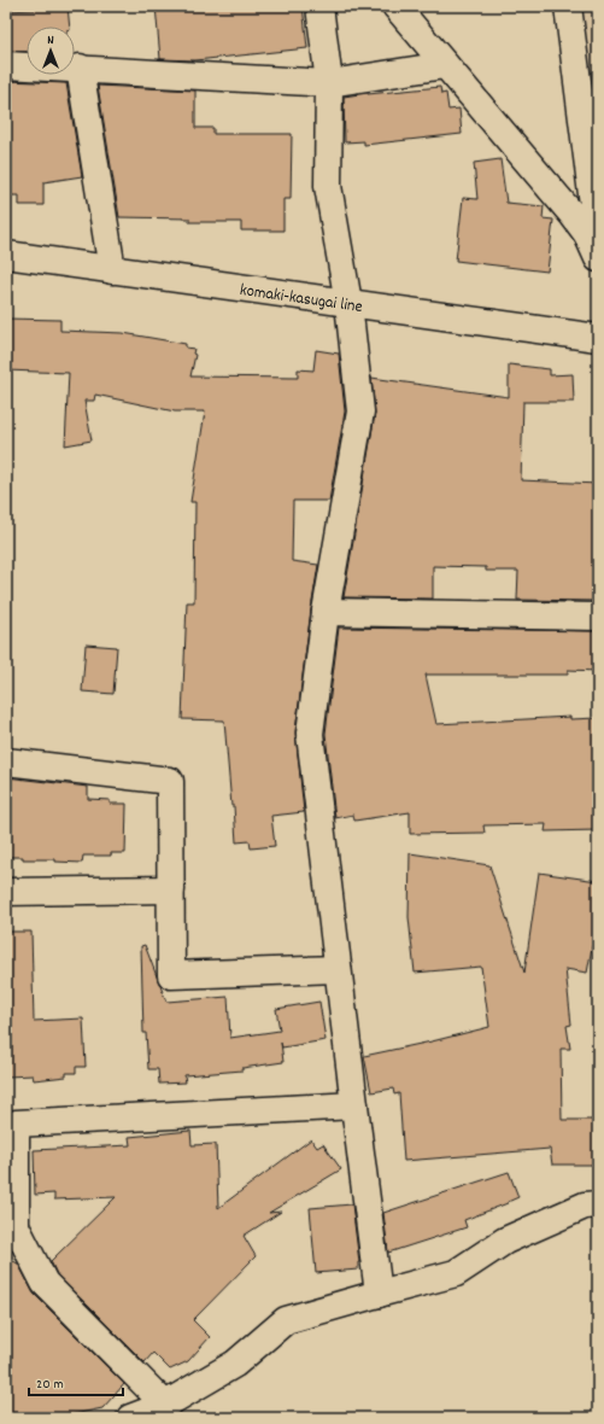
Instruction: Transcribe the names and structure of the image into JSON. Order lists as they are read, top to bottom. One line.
{"streets":{"street":["komaki-kasugai line"]},"scale_bar":"20 m","north":"top"}
